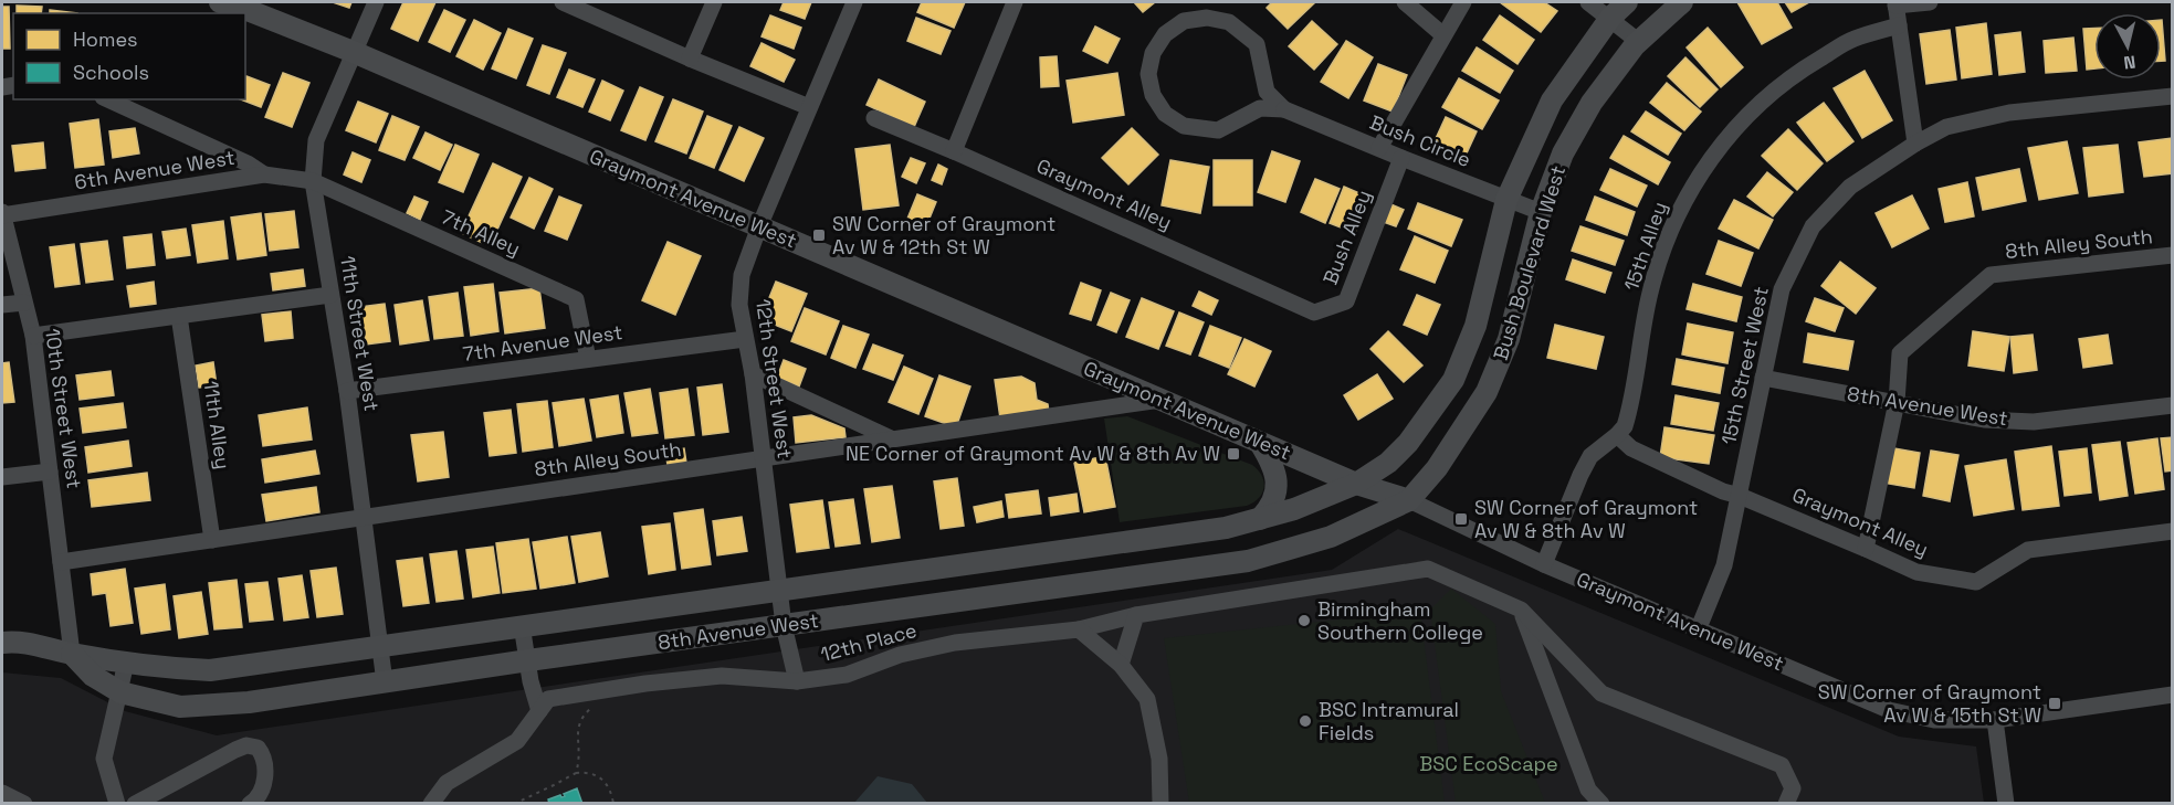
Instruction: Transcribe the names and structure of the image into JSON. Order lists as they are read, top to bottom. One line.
{"streets":{"main road":["Graymont Avenue West","Bush Boulevard West","8th Avenue West"],"street":["Bush Circle","6th Avenue West","Graymont Alley","7th Alley","Bush Alley","8th Alley South","15th Alley","11th Street West","7th Avenue West","15th Street West","12th Street West","10th Street West","11th Alley","12th Place"]},"crossings":[["Bush Circle","Bush Alley"],["Bush Circle","Bush Boulevard West"],["6th Avenue West","7th Alley"],["6th Avenue West","11th Street West"],["6th Avenue West","10th Street West"],["Graymont Alley","Bush Alley"],["Graymont Alley","8th Alley South"],["Graymont Alley","15th Alley"],["Graymont Alley","15th Street West"],["Graymont Avenue West","8th Alley South"],["Graymont Avenue West","15th Alley"],["Graymont Avenue West","Bush Boulevard West"],["Graymont Avenue West","11th Street West"],["Graymont Avenue West","15th Street West"],["Graymont Avenue West","12th Street West"],["Graymont Avenue West","8th Avenue West"],["7th Alley","11th Street West"],["7th Alley","7th Avenue West"],["8th Alley South","11th Street West"],["8th Alley South","12th Street West"],["8th Alley South","8th Avenue West"],["8th Alley South","10th Street West"],["8th Alley South","11th Alley"],["Bush Boulevard West","8th Avenue West"],["11th Street West","7th Avenue West"],["11th Street West","8th Avenue West"],["7th Avenue West","12th Street West"],["15th Street West","8th Avenue West"],["12th Street West","8th Avenue West"],["12th Street West","12th Place"],["8th Avenue West","10th Street West"]],"parks":["BSC EcoScape"],"places":{"transit":["SW Corner of Graymont Av W & 12th St W","NE Corner of Graymont Av W & 8th Av W","SW Corner of Graymont Av W & 8th Av W","SW Corner of Graymont Av W & 15th St W"],"other":["Birmingham Southern College","BSC Intramural Fields"]},"legend":["Homes","Schools"],"north":"bottom"}
